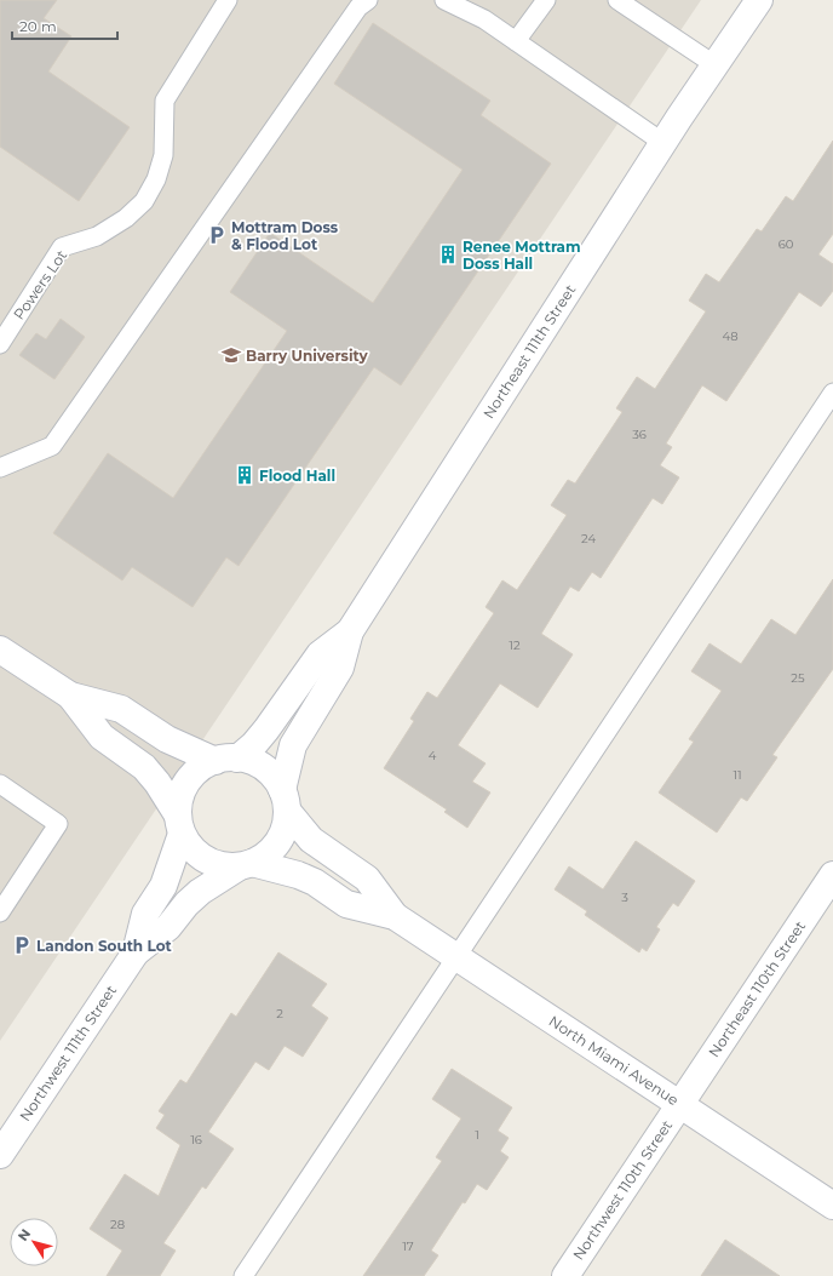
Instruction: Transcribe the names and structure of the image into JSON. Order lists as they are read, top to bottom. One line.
{"streets":{"street":["Northeast 111th Street","Northeast 110th Street","Northwest 111th Street","North Miami Avenue","Northwest 110th Street"],"lane":["Powers Lot"]},"crossings":[["Northeast 111th Street","Northwest 111th Street"],["Northeast 111th Street","North Miami Avenue"],["Northeast 110th Street","North Miami Avenue"],["Northeast 110th Street","Northwest 110th Street"],["Northwest 111th Street","North Miami Avenue"],["North Miami Avenue","Northwest 110th Street"]],"places":{"parking":["Mottram Doss & Flood Lot","Landon South Lot"],"building":["Renee Mottram Doss Hall","Flood Hall"],"school or university":["Barry University"]},"house_numbers":["60","48","36","24","12","25","4","11","3","2","1","16","28","17"],"scale_bar":"20 m","north":"top left"}
